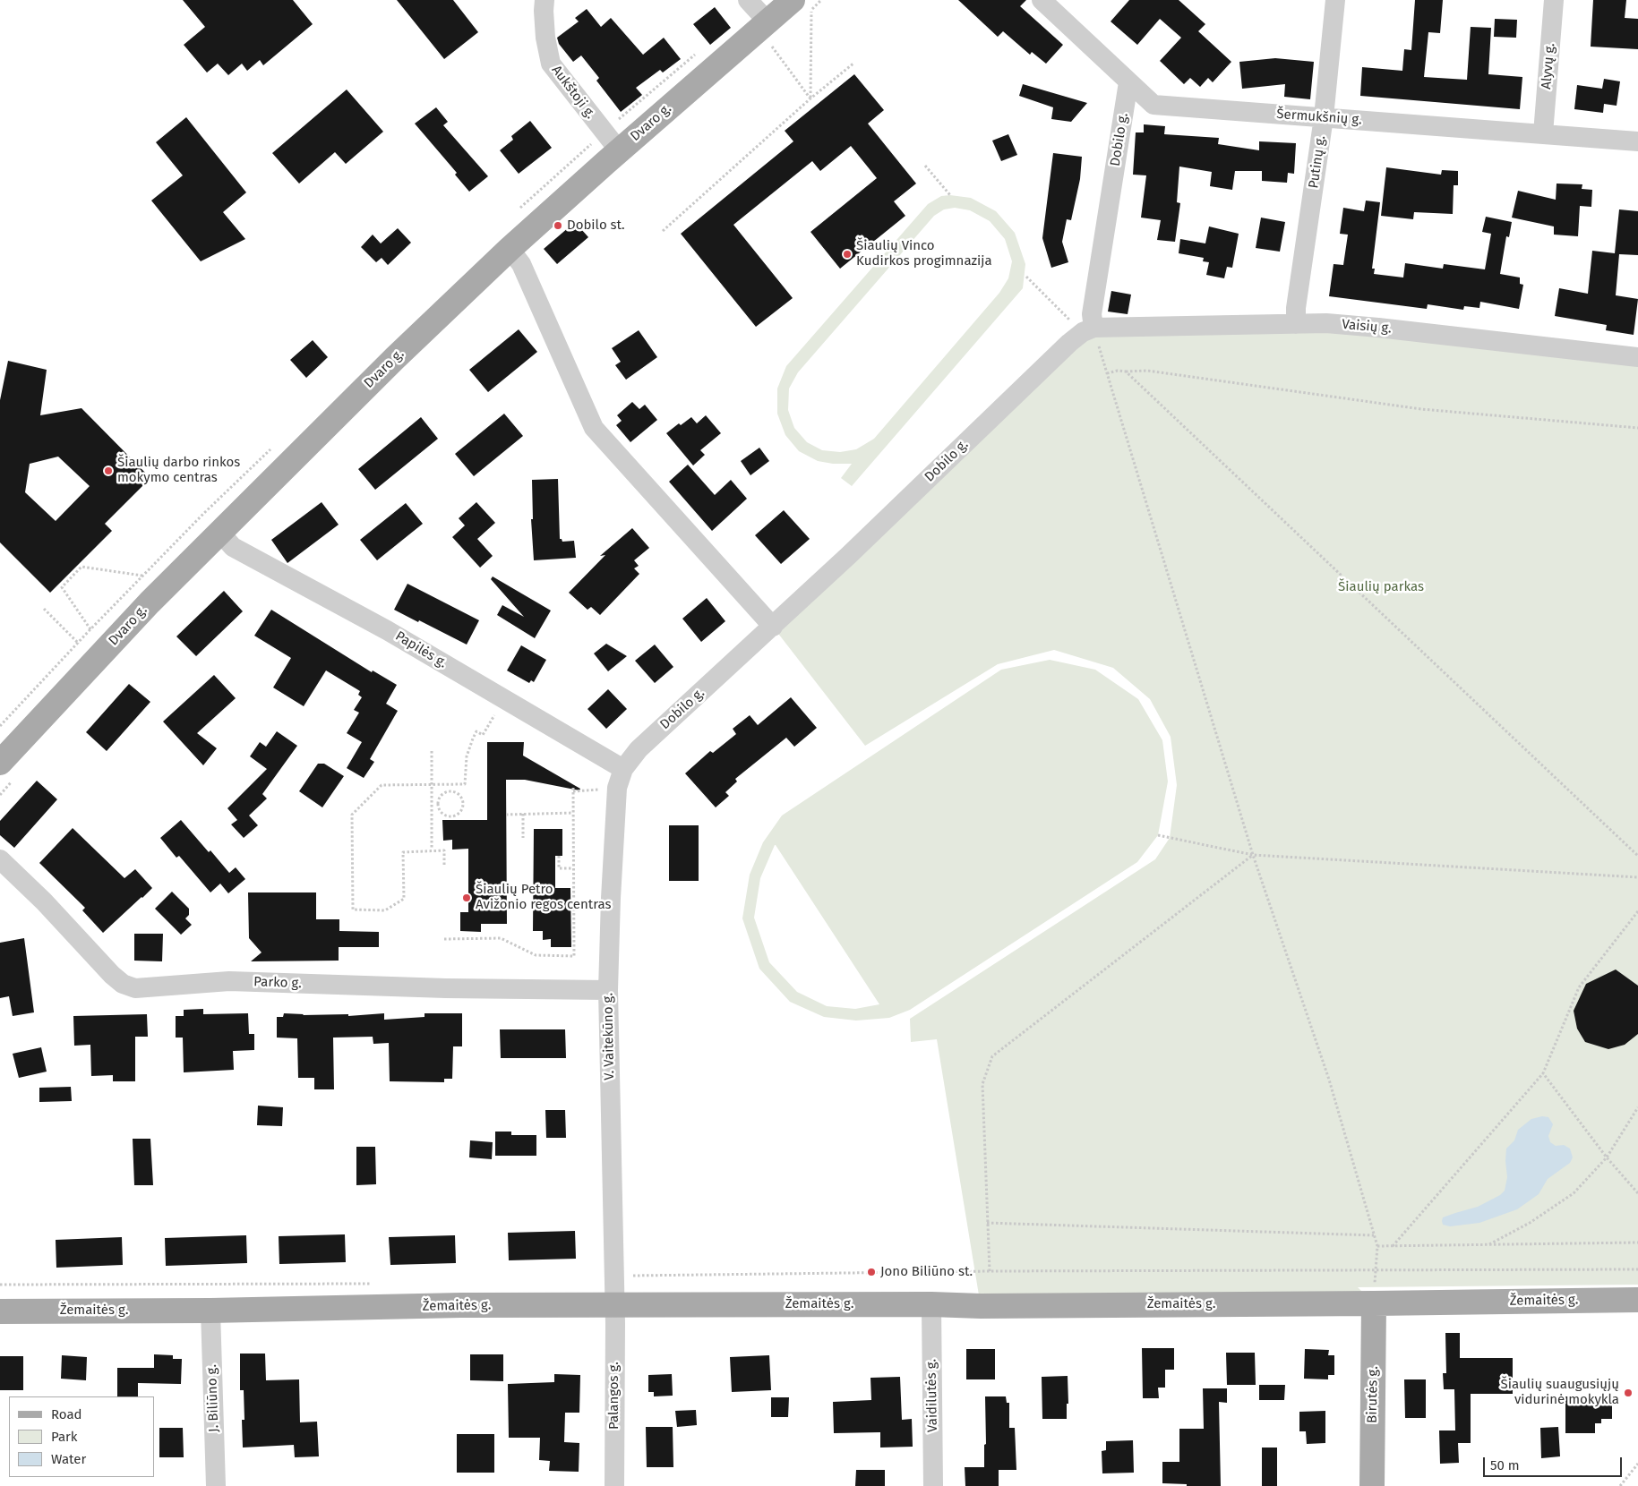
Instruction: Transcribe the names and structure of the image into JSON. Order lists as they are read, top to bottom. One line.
{"streets":{"main road":["Dvaro g.","Žemaitės g.","Birutės g."],"street":["Alyvų g.","Aukštoji g.","Šermukšnių g.","Dobilo g.","Putinų g.","Vaisių g.","Papilės g.","Parko g.","V. Vaitekūno g.","Palangos g.","Vaidilutės g.","J. Biliūno g."]},"crossings":[["Alyvų g.","Šermukšnių g."],["Aukštoji g.","Dvaro g."],["Šermukšnių g.","Dobilo g."],["Šermukšnių g.","Putinų g."],["Dvaro g.","Papilės g."],["Dobilo g.","Vaisių g."],["Dobilo g.","Papilės g."],["Dobilo g.","V. Vaitekūno g."],["Putinų g.","Vaisių g."],["Papilės g.","V. Vaitekūno g."],["Parko g.","V. Vaitekūno g."],["V. Vaitekūno g.","Žemaitės g."],["V. Vaitekūno g.","Palangos g."],["Žemaitės g.","Birutės g."],["Žemaitės g.","Palangos g."],["Žemaitės g.","Vaidilutės g."],["Žemaitės g.","J. Biliūno g."]],"parks":["Šiaulių parkas"],"places":["Dobilo st.","Šiaulių Vinco Kudirkos progimnazija","Šiaulių darbo rinkos mokymo centras","Šiaulių Petro Avižonio regos centras","Jono Biliūno st.","Šiaulių suaugusiųjų vidurinė mokykla"],"legend":["Road","Park","Water"],"scale_bar":"50 m"}
